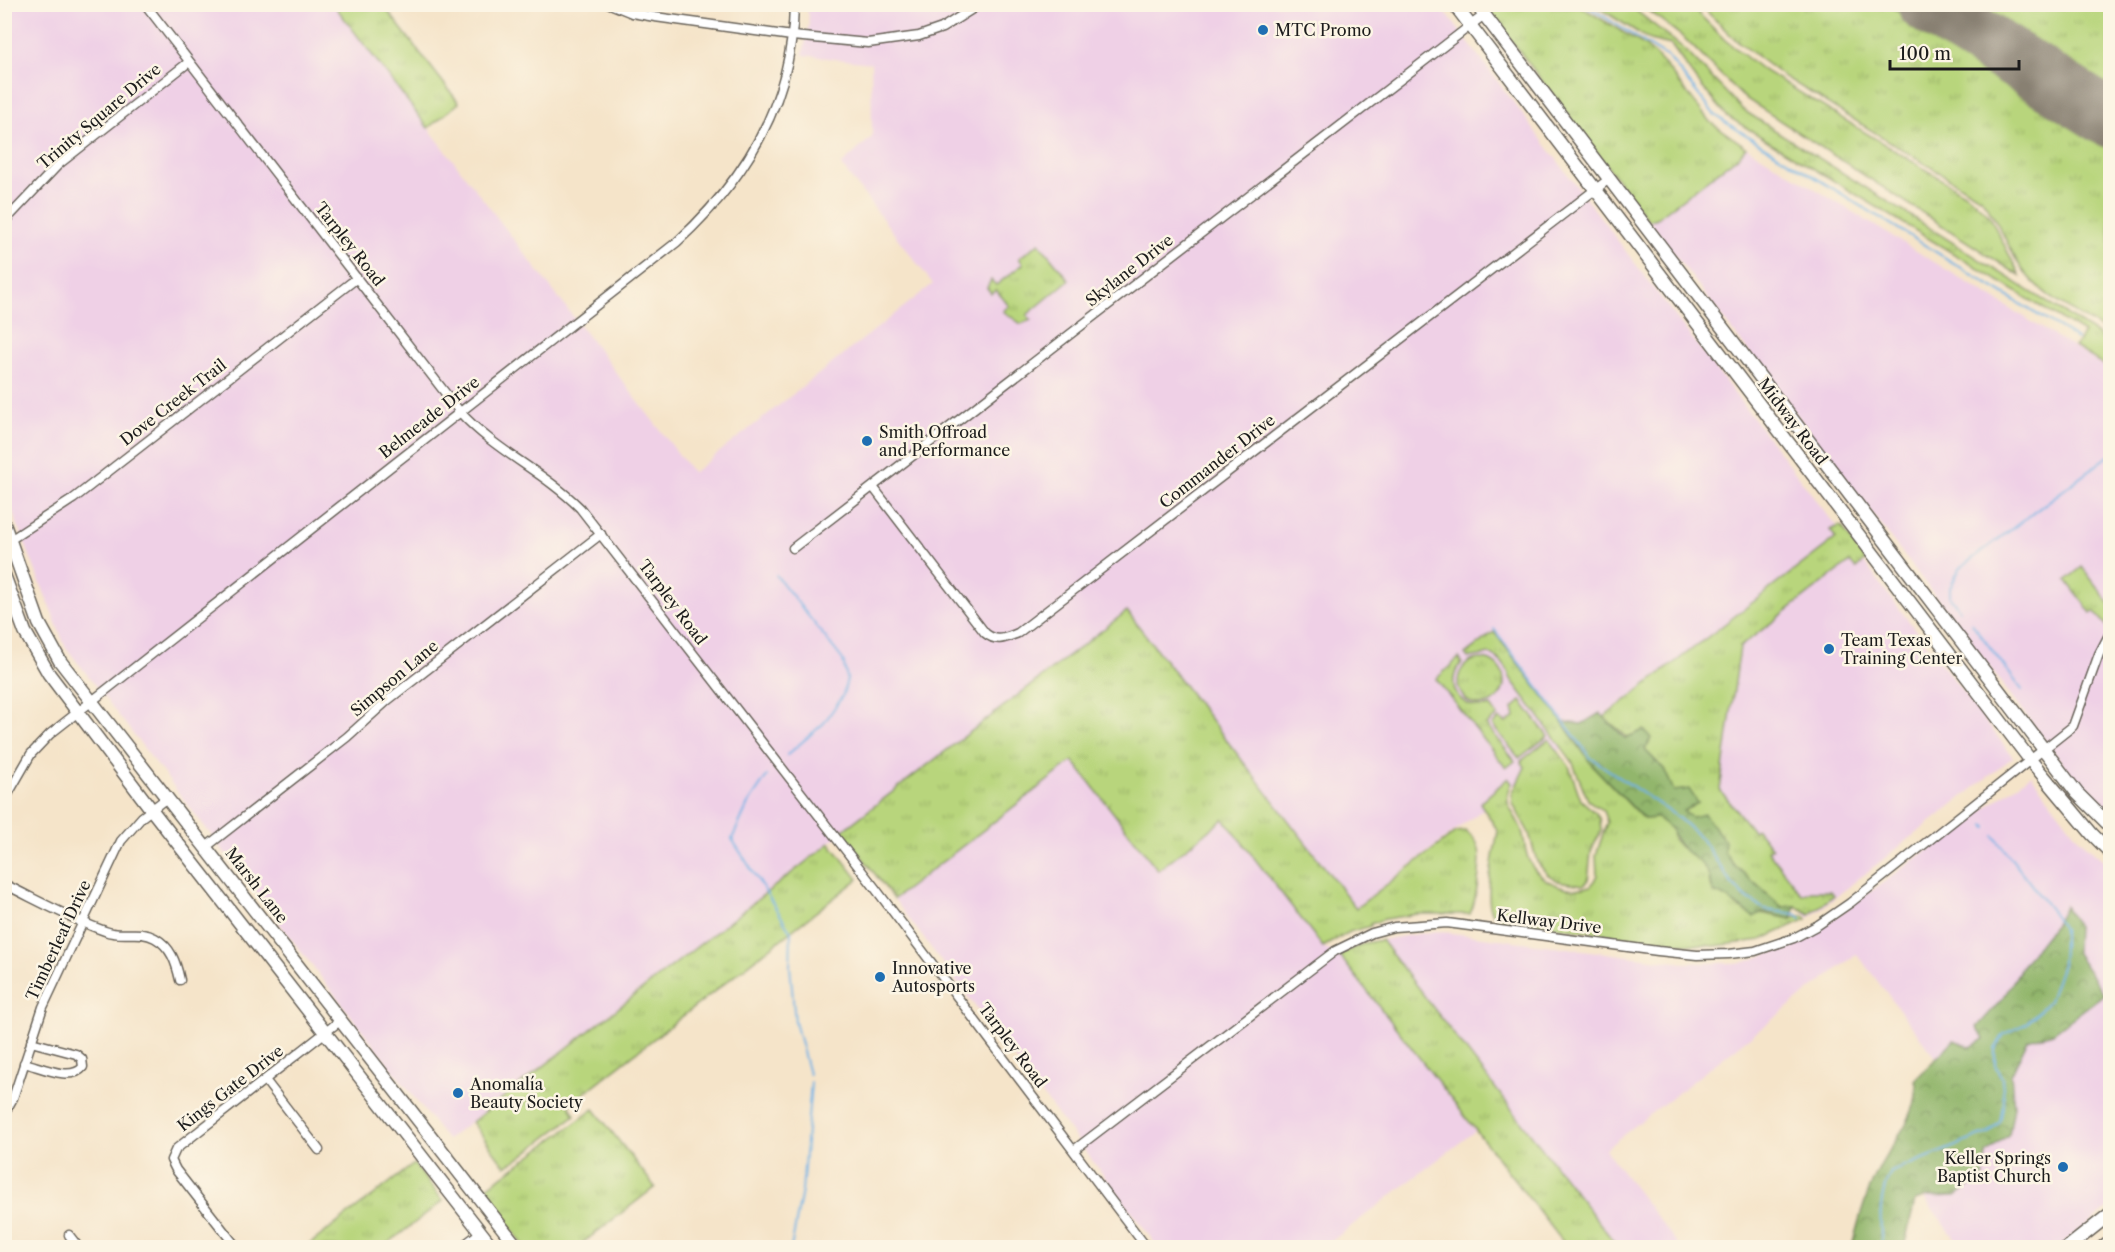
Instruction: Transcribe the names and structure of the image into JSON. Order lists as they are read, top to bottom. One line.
{"streets":{"main road":["Midway Road","Marsh Lane"],"street":["Trinity Square Drive","Tarpley Road","Skylane Drive","Dove Creek Trail","Belmeade Drive","Commander Drive","Simpson Lane","Kellway Drive","Timberleaf Drive","Kings Gate Drive"]},"crossings":[["Trinity Square Drive","Tarpley Road"],["Tarpley Road","Dove Creek Trail"],["Tarpley Road","Belmeade Drive"],["Tarpley Road","Simpson Lane"],["Tarpley Road","Kellway Drive"],["Skylane Drive","Midway Road"],["Skylane Drive","Commander Drive"],["Dove Creek Trail","Marsh Lane"],["Belmeade Drive","Marsh Lane"],["Midway Road","Commander Drive"],["Midway Road","Kellway Drive"],["Simpson Lane","Marsh Lane"],["Marsh Lane","Timberleaf Drive"],["Marsh Lane","Kings Gate Drive"]],"places":["MTC Promo","Smith Offroad and Performance","Team Texas Training Center","Innovative Autosports","Anomalía Beauty Society","Keller Springs Baptist Church"],"scale_bar":"100 m"}
